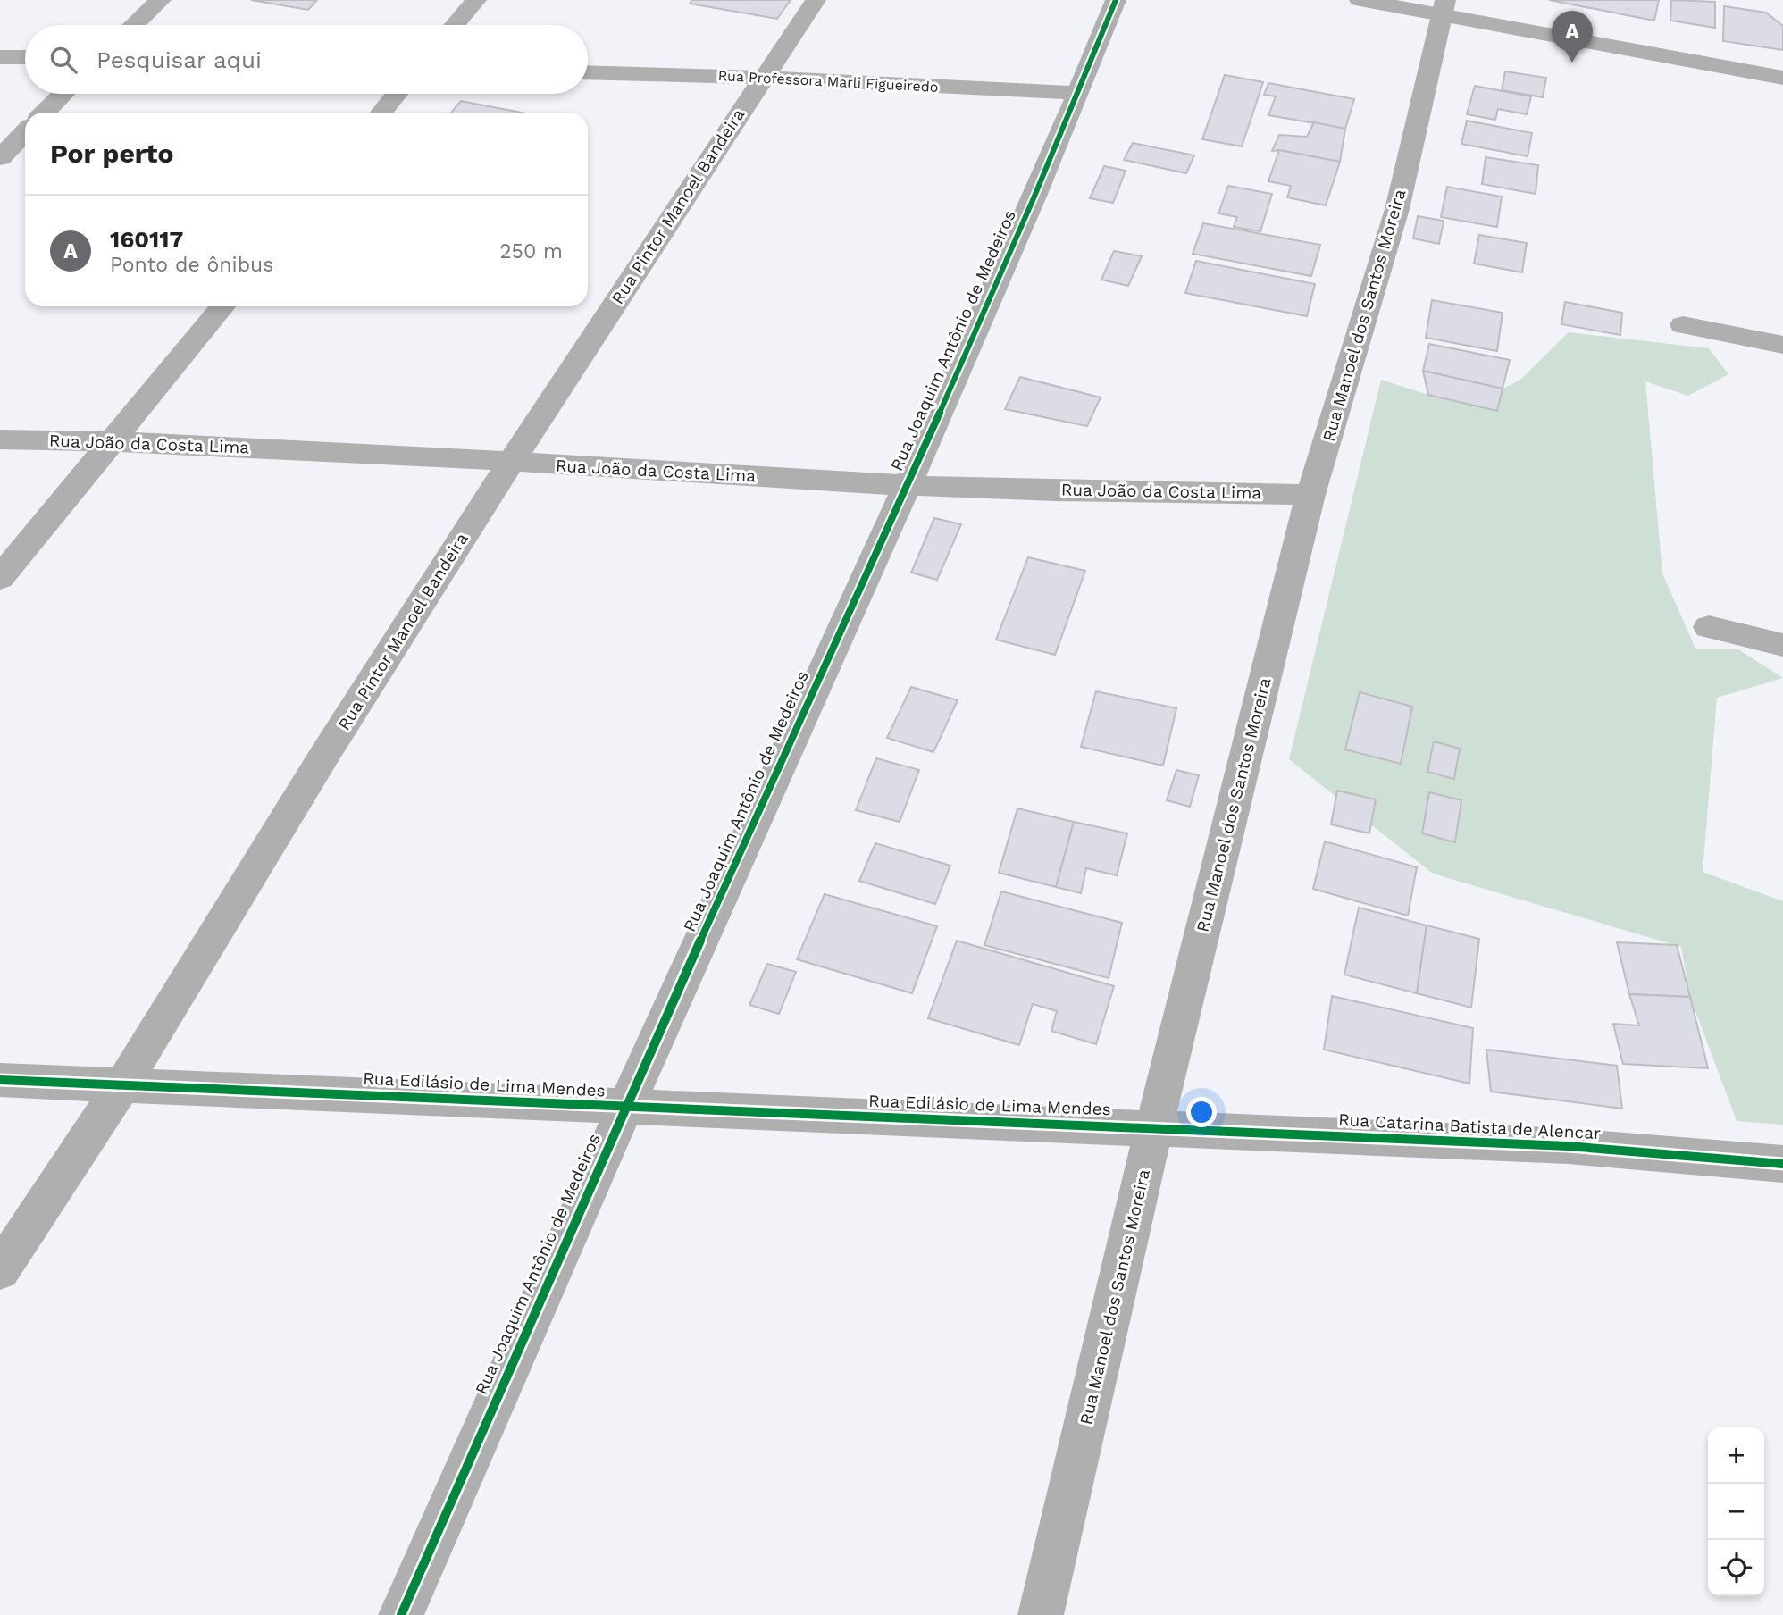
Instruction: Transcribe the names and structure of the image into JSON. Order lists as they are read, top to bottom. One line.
{"streets":{"street":["Rua Professora Marli Figueiredo","Rua Pintor Manoel Bandeira","Rua Manoel dos Santos Moreira","Rua Joaquim Antônio de Medeiros","Rua João da Costa Lima","Rua Edilásio de Lima Mendes","Rua Catarina Batista de Alencar"]},"crossings":[["Rua Professora Marli Figueiredo","Rua Pintor Manoel Bandeira"],["Rua Professora Marli Figueiredo","Rua Joaquim Antônio de Medeiros"],["Rua Pintor Manoel Bandeira","Rua João da Costa Lima"],["Rua Pintor Manoel Bandeira","Rua Edilásio de Lima Mendes"],["Rua Manoel dos Santos Moreira","Rua João da Costa Lima"],["Rua Manoel dos Santos Moreira","Rua Edilásio de Lima Mendes"],["Rua Manoel dos Santos Moreira","Rua Catarina Batista de Alencar"],["Rua Joaquim Antônio de Medeiros","Rua João da Costa Lima"],["Rua Joaquim Antônio de Medeiros","Rua Edilásio de Lima Mendes"],["Rua Edilásio de Lima Mendes","Rua Catarina Batista de Alencar"]],"page":{"pins":"A","search":"Pesquisar aqui","heading":"Por perto","list":[{"mark":"A","name":"160117","note":"Ponto de ônibus","value":"250 m"}],"map_buttons":["+","−"]}}
